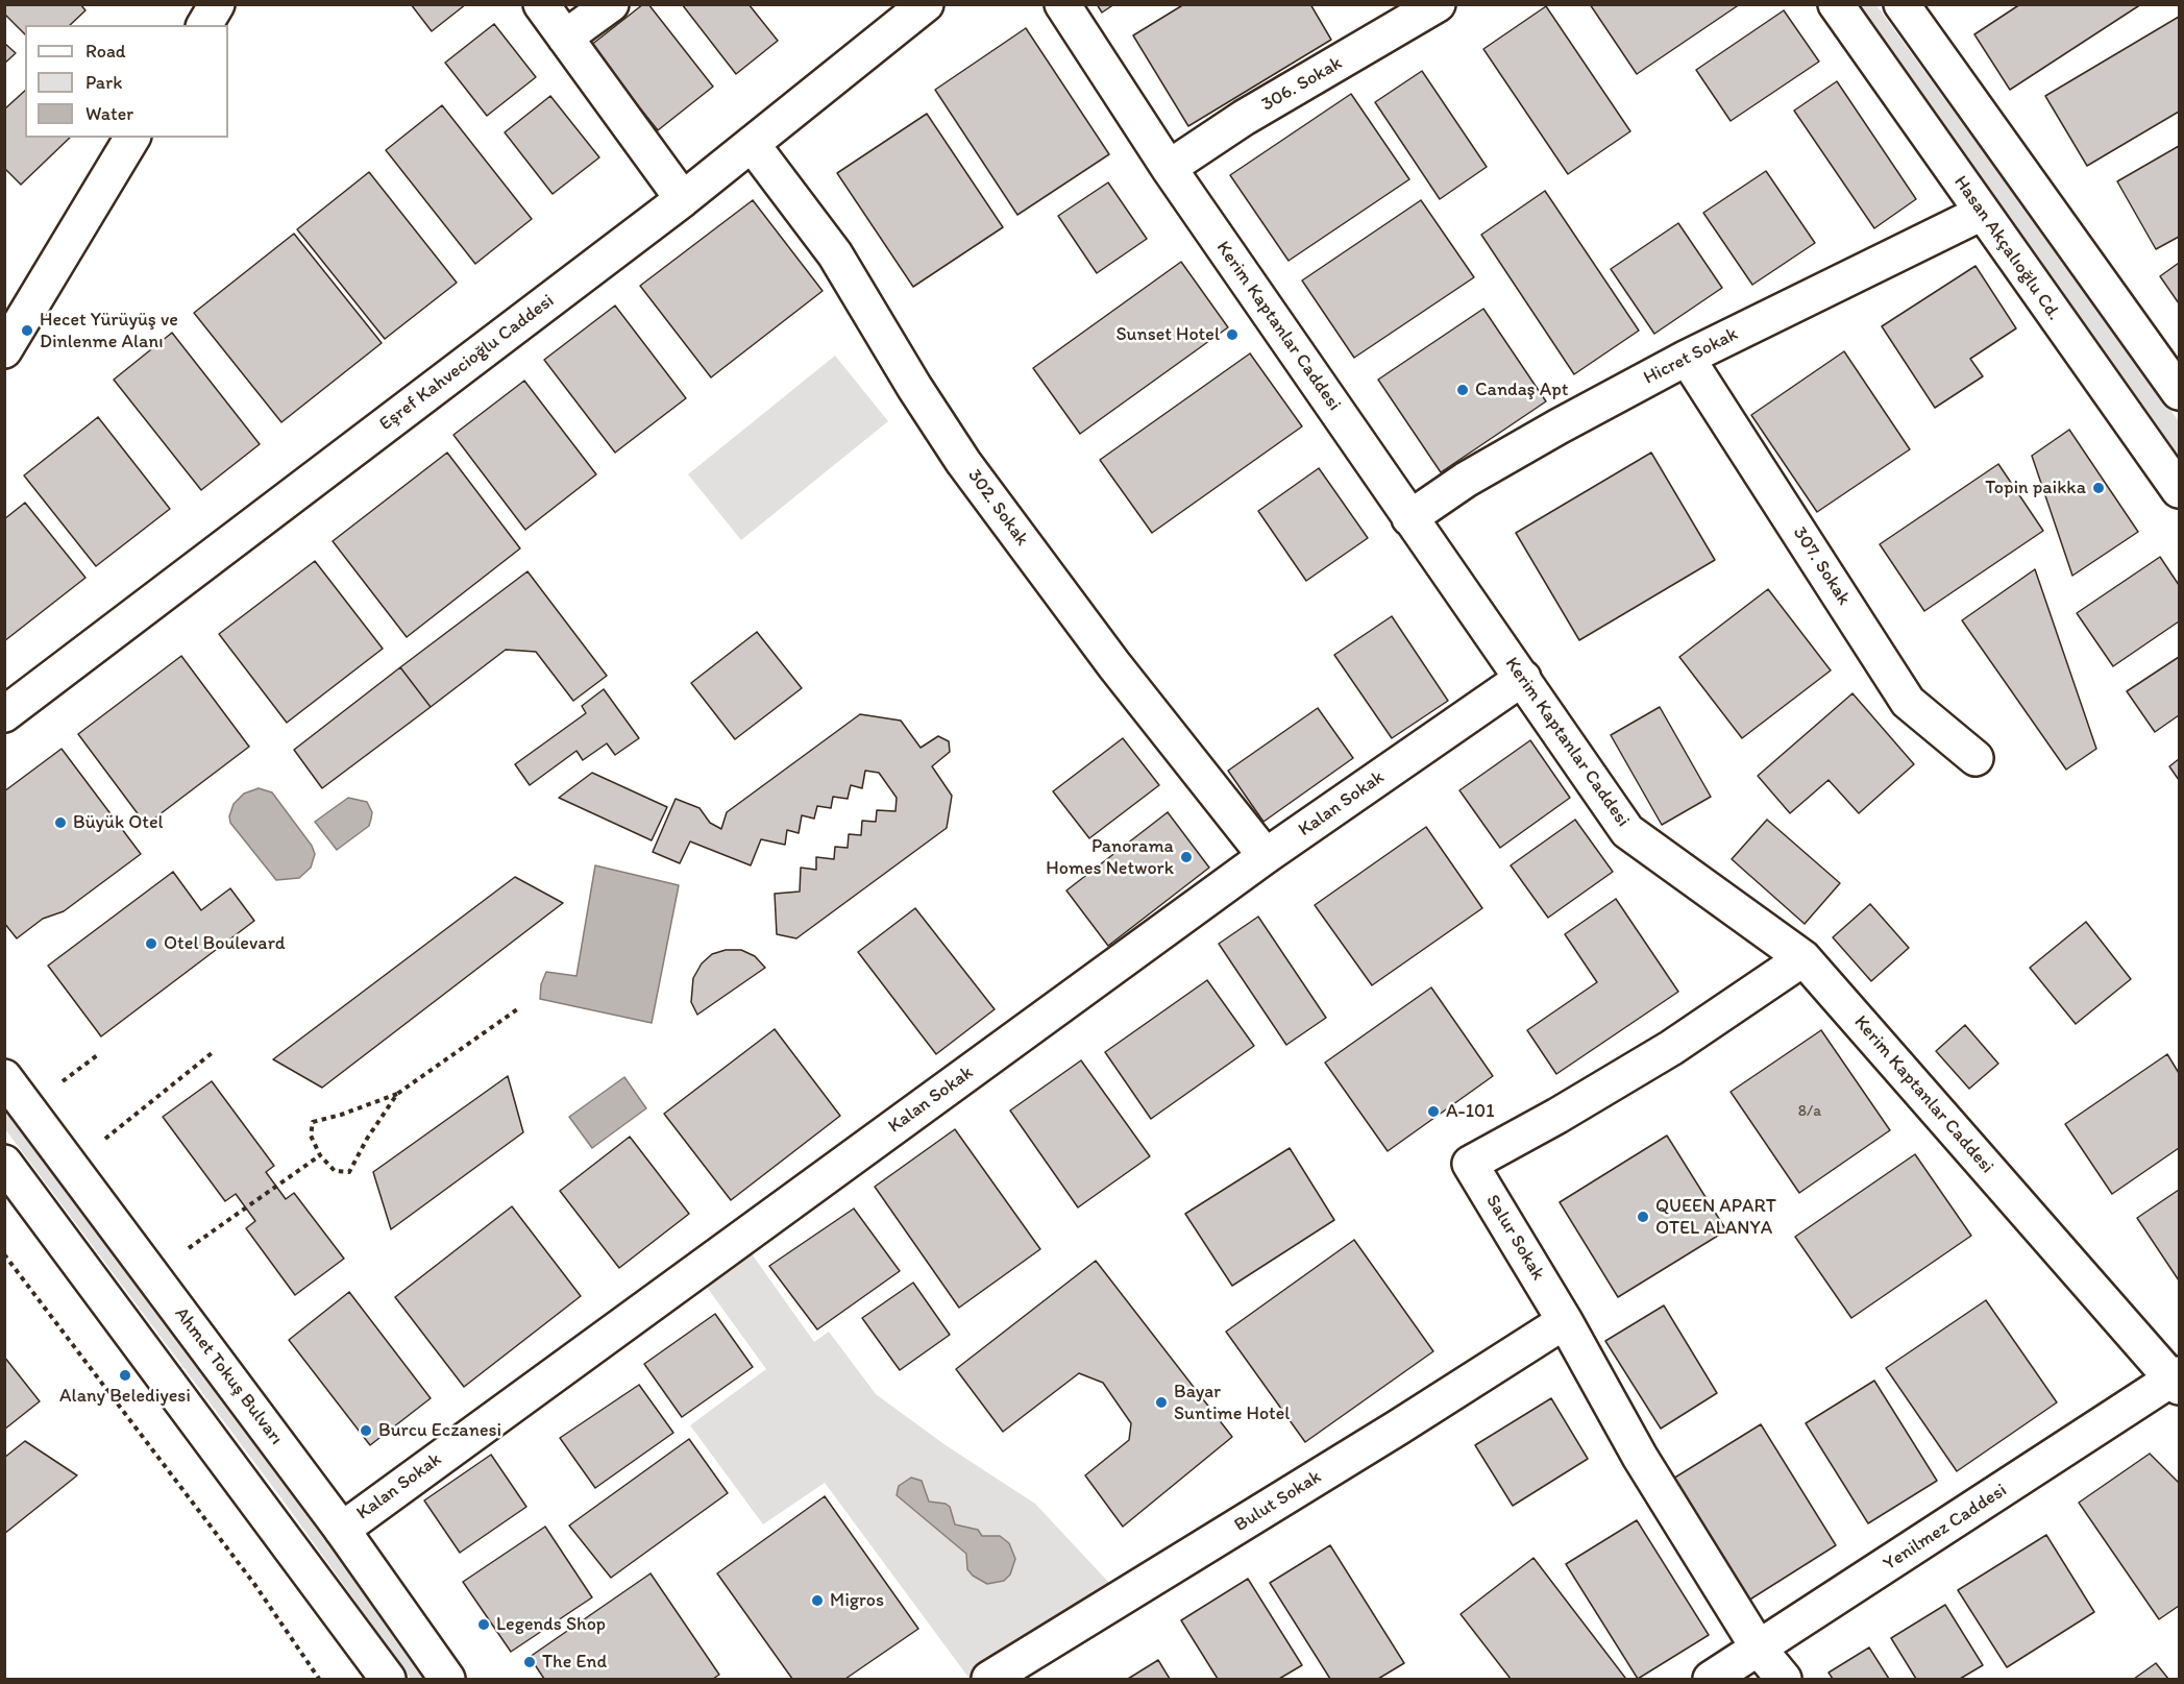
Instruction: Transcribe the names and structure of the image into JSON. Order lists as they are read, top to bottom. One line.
{"streets":{"street":["306. Sokak","Hasan Akçalıoğlu Cd.","Kerim Kaptanlar Caddesi","Hicret Sokak","Eşref Kahvecioğlu Caddesi","302. Sokak","307. Sokak","Kalan Sokak","Salur Sokak","Ahmet Tokuş Bulvarı","Bulut Sokak","Yenilmez Caddesi"]},"crossings":[["306. Sokak","Kerim Kaptanlar Caddesi"],["Hasan Akçalıoğlu Cd.","Hicret Sokak"],["Kerim Kaptanlar Caddesi","Hicret Sokak"],["Kerim Kaptanlar Caddesi","Kalan Sokak"],["Kerim Kaptanlar Caddesi","Salur Sokak"],["Kerim Kaptanlar Caddesi","Yenilmez Caddesi"],["Hicret Sokak","307. Sokak"],["Eşref Kahvecioğlu Caddesi","302. Sokak"],["302. Sokak","Kalan Sokak"],["Kalan Sokak","Ahmet Tokuş Bulvarı"],["Salur Sokak","Bulut Sokak"],["Salur Sokak","Yenilmez Caddesi"]],"places":["Hecet Yürüyüş ve Dinlenme Alanı","Sunset Hotel","Candaş Apt","Topin paikka","Büyük Otel","Panorama Homes Network","Otel Boulevard","A-101","QUEEN APART OTEL ALANYA","Alany Belediyesi","Bayar Suntime Hotel","Burcu Eczanesi","Migros","Legends Shop","The End"],"house_numbers":["8/a"],"legend":["Road","Park","Water"]}
